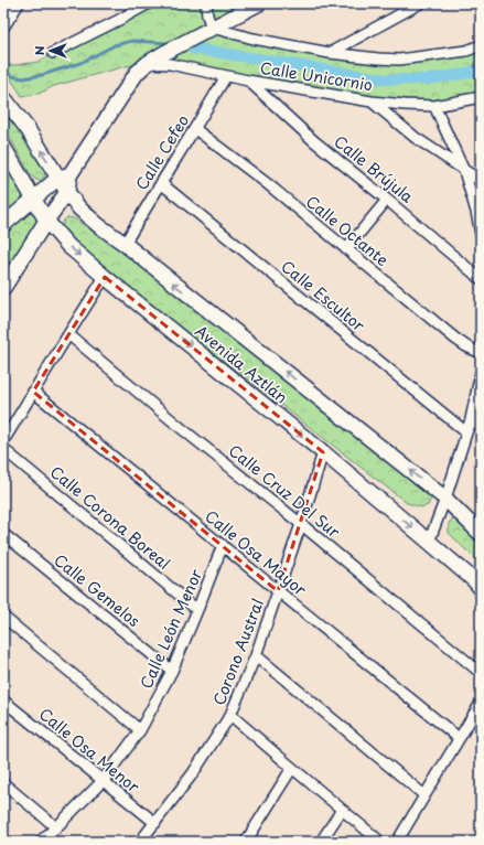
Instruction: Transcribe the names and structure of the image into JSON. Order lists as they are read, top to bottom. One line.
{"streets":{"main road":["Avenida Aztlán"],"street":["Calle Unicornio","Calle Cefeo","Calle Brújula","Calle Octante","Calle Escultor","Calle Cruz Del Sur","Calle Corona Boreal","Calle Osa Mayor","Calle Gemelos","Calle León Menor","Corono Austral","Calle Osa Menor"]},"crossings":[["Calle Unicornio","Calle Cefeo"],["Calle Unicornio","Calle Brújula"],["Calle Cefeo","Calle Octante"],["Calle Cefeo","Calle Escultor"],["Calle Cefeo","Avenida Aztlán"],["Avenida Aztlán","Corono Austral"],["Calle Cruz Del Sur","Corono Austral"],["Calle Corona Boreal","Calle León Menor"],["Calle Osa Mayor","Calle León Menor"],["Calle Osa Mayor","Corono Austral"],["Calle Gemelos","Calle León Menor"],["Calle León Menor","Calle Osa Menor"],["Corono Austral","Calle Osa Menor"]],"north":"left"}
